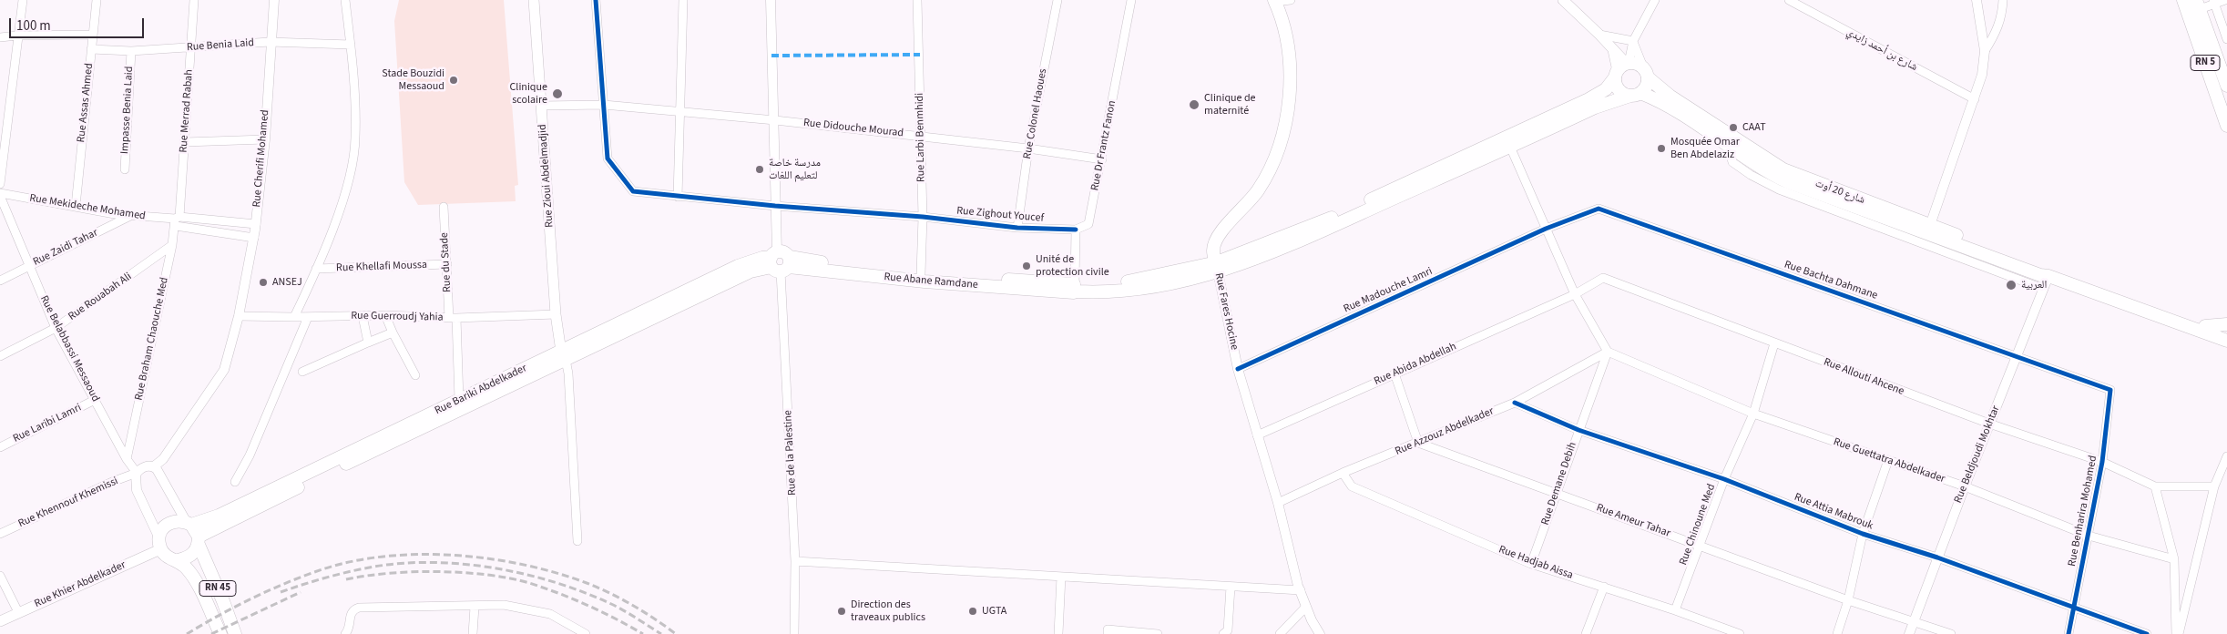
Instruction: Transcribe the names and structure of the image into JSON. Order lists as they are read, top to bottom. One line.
{"streets":{"main road":["RN 5","Rue Zioui Abdelmadjid","شارع 20 أوت","Rue Abane Ramdane","Rue Fares Hocine","Rue Bariki Abdelkader","Rue Khier Abdelkader","RN 45"],"street":["Rue Benia Laid","شارع بن أحمد زايدي","Rue Assas Ahmed","Impasse Benia Laid","Rue Merrad Rabah","Rue Colonel Haoues","Rue Didouche Mourad","Rue Larbi Benmhidi","Rue Dr Frantz Fanon","Rue Cherifi Mohamed","Rue Mekideche Mohamed","Rue Zighout Youcef","Rue Zaidi Tahar","Rue du Stade","Rue Khellafi Moussa","Rue Bachta Dahmane","Rue Madouche Lamri","Rue Rouabah Ali","Rue Guerroudj Yahia","Rue Braham Chaouche Med","Rue Belabbassi Messaoud","Rue Abida Abdellah","Rue Allouti Ahcene","Rue Laribi Lamri","Rue Azzouz Abdelkader","Rue de la Palestine","Rue Beldjoudi Mokhtar","Rue Guettatra Abdelkader","Rue Demane Debih","Rue Khennouf Khemissi","Rue Benharira Mohamed","Rue Attia Mabrouk","Rue Ameur Tahar","Rue Chinoune Med","Rue Hadjab Aissa"]},"crossings":[["Rue Benia Laid","Rue Assas Ahmed"],["Rue Benia Laid","Impasse Benia Laid"],["Rue Benia Laid","Rue Merrad Rabah"],["Rue Benia Laid","Rue Cherifi Mohamed"],["Rue Assas Ahmed","Rue Mekideche Mohamed"],["Rue Merrad Rabah","Rue Mekideche Mohamed"],["Rue Merrad Rabah","Rue Braham Chaouche Med"],["Rue Colonel Haoues","Rue Didouche Mourad"],["Rue Colonel Haoues","Rue Zighout Youcef"],["Rue Didouche Mourad","Rue Larbi Benmhidi"],["Rue Didouche Mourad","Rue Dr Frantz Fanon"],["Rue Didouche Mourad","Rue Zioui Abdelmadjid"],["Rue Didouche Mourad","Rue Zighout Youcef"],["Rue Larbi Benmhidi","Rue Zighout Youcef"],["Rue Larbi Benmhidi","Rue Abane Ramdane"],["Rue Dr Frantz Fanon","Rue Zighout Youcef"],["Rue Cherifi Mohamed","Rue Guerroudj Yahia"],["Rue Zioui Abdelmadjid","Rue Guerroudj Yahia"],["Rue Zioui Abdelmadjid","Rue Bariki Abdelkader"],["شارع 20 أوت","Rue Beldjoudi Mokhtar"],["Rue Mekideche Mohamed","Rue Zaidi Tahar"],["Rue Mekideche Mohamed","Rue Braham Chaouche Med"],["Rue Mekideche Mohamed","Rue Belabbassi Messaoud"],["Rue Zaidi Tahar","Rue Belabbassi Messaoud"],["Rue du Stade","Rue Khellafi Moussa"],["Rue du Stade","Rue Guerroudj Yahia"],["Rue du Stade","Rue Bariki Abdelkader"],["Rue Bachta Dahmane","Rue Madouche Lamri"],["Rue Bachta Dahmane","Rue Beldjoudi Mokhtar"],["Rue Bachta Dahmane","Rue Benharira Mohamed"],["Rue Abane Ramdane","Rue Fares Hocine"],["Rue Abane Ramdane","Rue Bariki Abdelkader"],["Rue Abane Ramdane","Rue de la Palestine"],["Rue Madouche Lamri","Rue Fares Hocine"],["Rue Rouabah Ali","Rue Braham Chaouche Med"],["Rue Rouabah Ali","Rue Belabbassi Messaoud"],["Rue Fares Hocine","Rue Abida Abdellah"],["Rue Fares Hocine","Rue Azzouz Abdelkader"],["Rue Braham Chaouche Med","Rue Belabbassi Messaoud"],["Rue Belabbassi Messaoud","Rue Laribi Lamri"],["Rue Belabbassi Messaoud","Rue Khennouf Khemissi"],["Rue Abida Abdellah","Rue Allouti Ahcene"],["Rue Allouti Ahcene","Rue Beldjoudi Mokhtar"],["Rue Allouti Ahcene","Rue Benharira Mohamed"],["Rue Allouti Ahcene","Rue Chinoune Med"],["Rue Bariki Abdelkader","Rue de la Palestine"],["Rue Bariki Abdelkader","Rue Khier Abdelkader"],["Rue Bariki Abdelkader","RN 45"],["Rue Azzouz Abdelkader","Rue Guettatra Abdelkader"],["Rue Azzouz Abdelkader","Rue Demane Debih"],["Rue Azzouz Abdelkader","Rue Attia Mabrouk"],["Rue Azzouz Abdelkader","Rue Ameur Tahar"],["Rue Azzouz Abdelkader","Rue Hadjab Aissa"],["Rue Beldjoudi Mokhtar","Rue Guettatra Abdelkader"],["Rue Beldjoudi Mokhtar","Rue Attia Mabrouk"],["Rue Beldjoudi Mokhtar","Rue Ameur Tahar"],["Rue Guettatra Abdelkader","Rue Demane Debih"],["Rue Guettatra Abdelkader","Rue Benharira Mohamed"],["Rue Guettatra Abdelkader","Rue Chinoune Med"],["Rue Demane Debih","Rue Attia Mabrouk"],["Rue Demane Debih","Rue Ameur Tahar"],["Rue Demane Debih","Rue Hadjab Aissa"],["Rue Benharira Mohamed","Rue Attia Mabrouk"],["Rue Attia Mabrouk","Rue Chinoune Med"],["Rue Ameur Tahar","Rue Chinoune Med"],["Rue Chinoune Med","Rue Hadjab Aissa"],["Rue Khier Abdelkader","RN 45"]],"places":["Stade Bouzidi Messaoud","Clinique scolaire","Clinique de maternité","CAAT","Mosquée Omar Ben Abdelaziz","مدرسة خاصة لتعليم اللغات","Unité de protection civile","ANSEJ","العربية","Direction des traveaux publics","UGTA"],"scale_bar":"100 m"}
